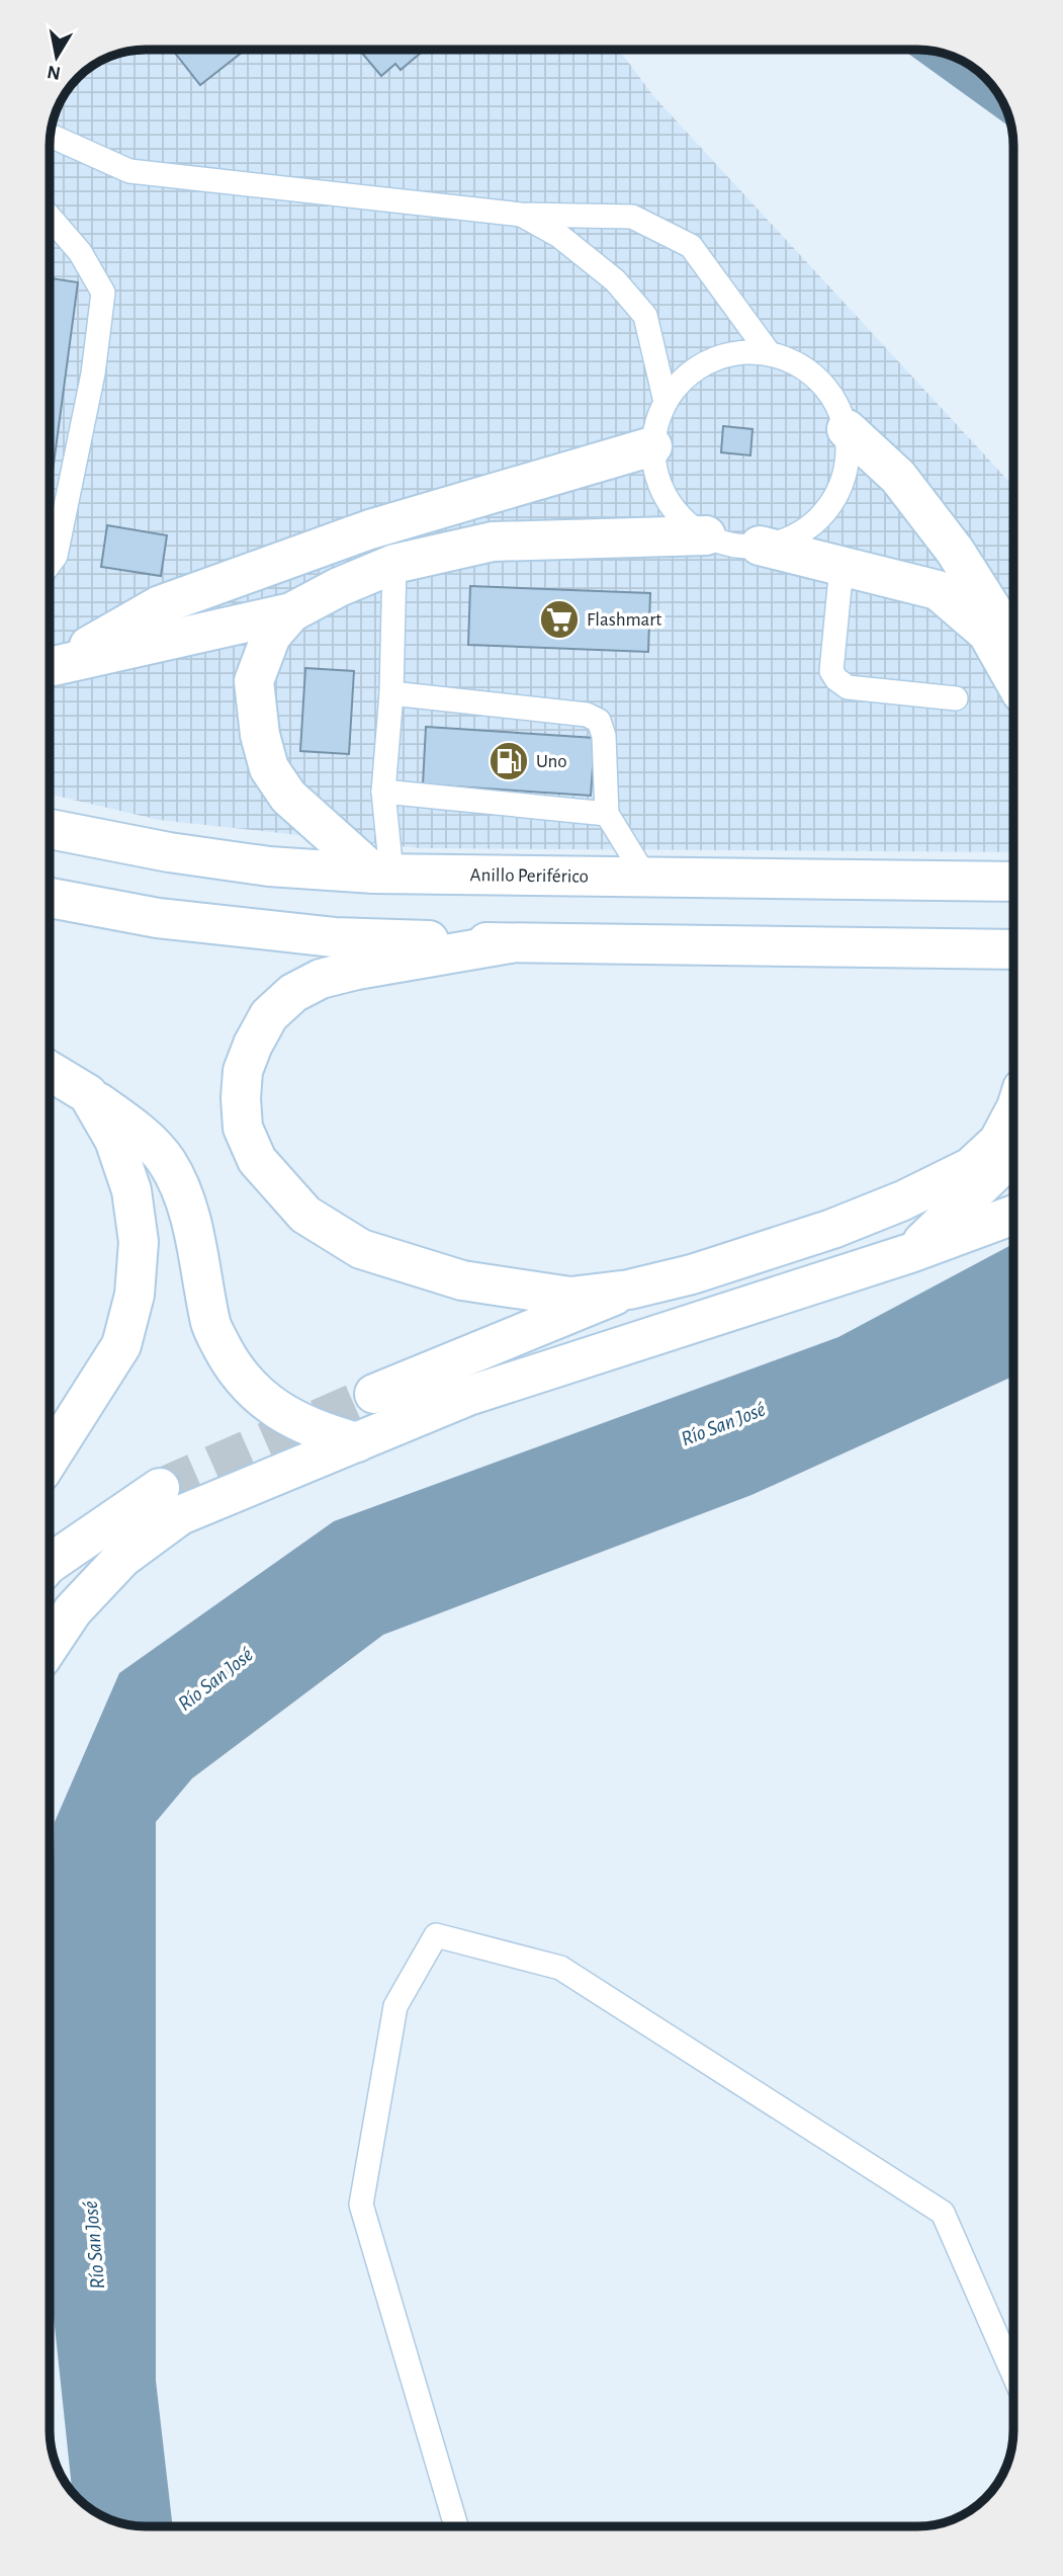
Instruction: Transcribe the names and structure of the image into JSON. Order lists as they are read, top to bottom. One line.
{"streets":{"main road":["Anillo Periférico"]},"water":["Río San José"],"places":{"supermarket":["Flashmart"],"fuel station":["Uno"]},"north":"bottom"}
